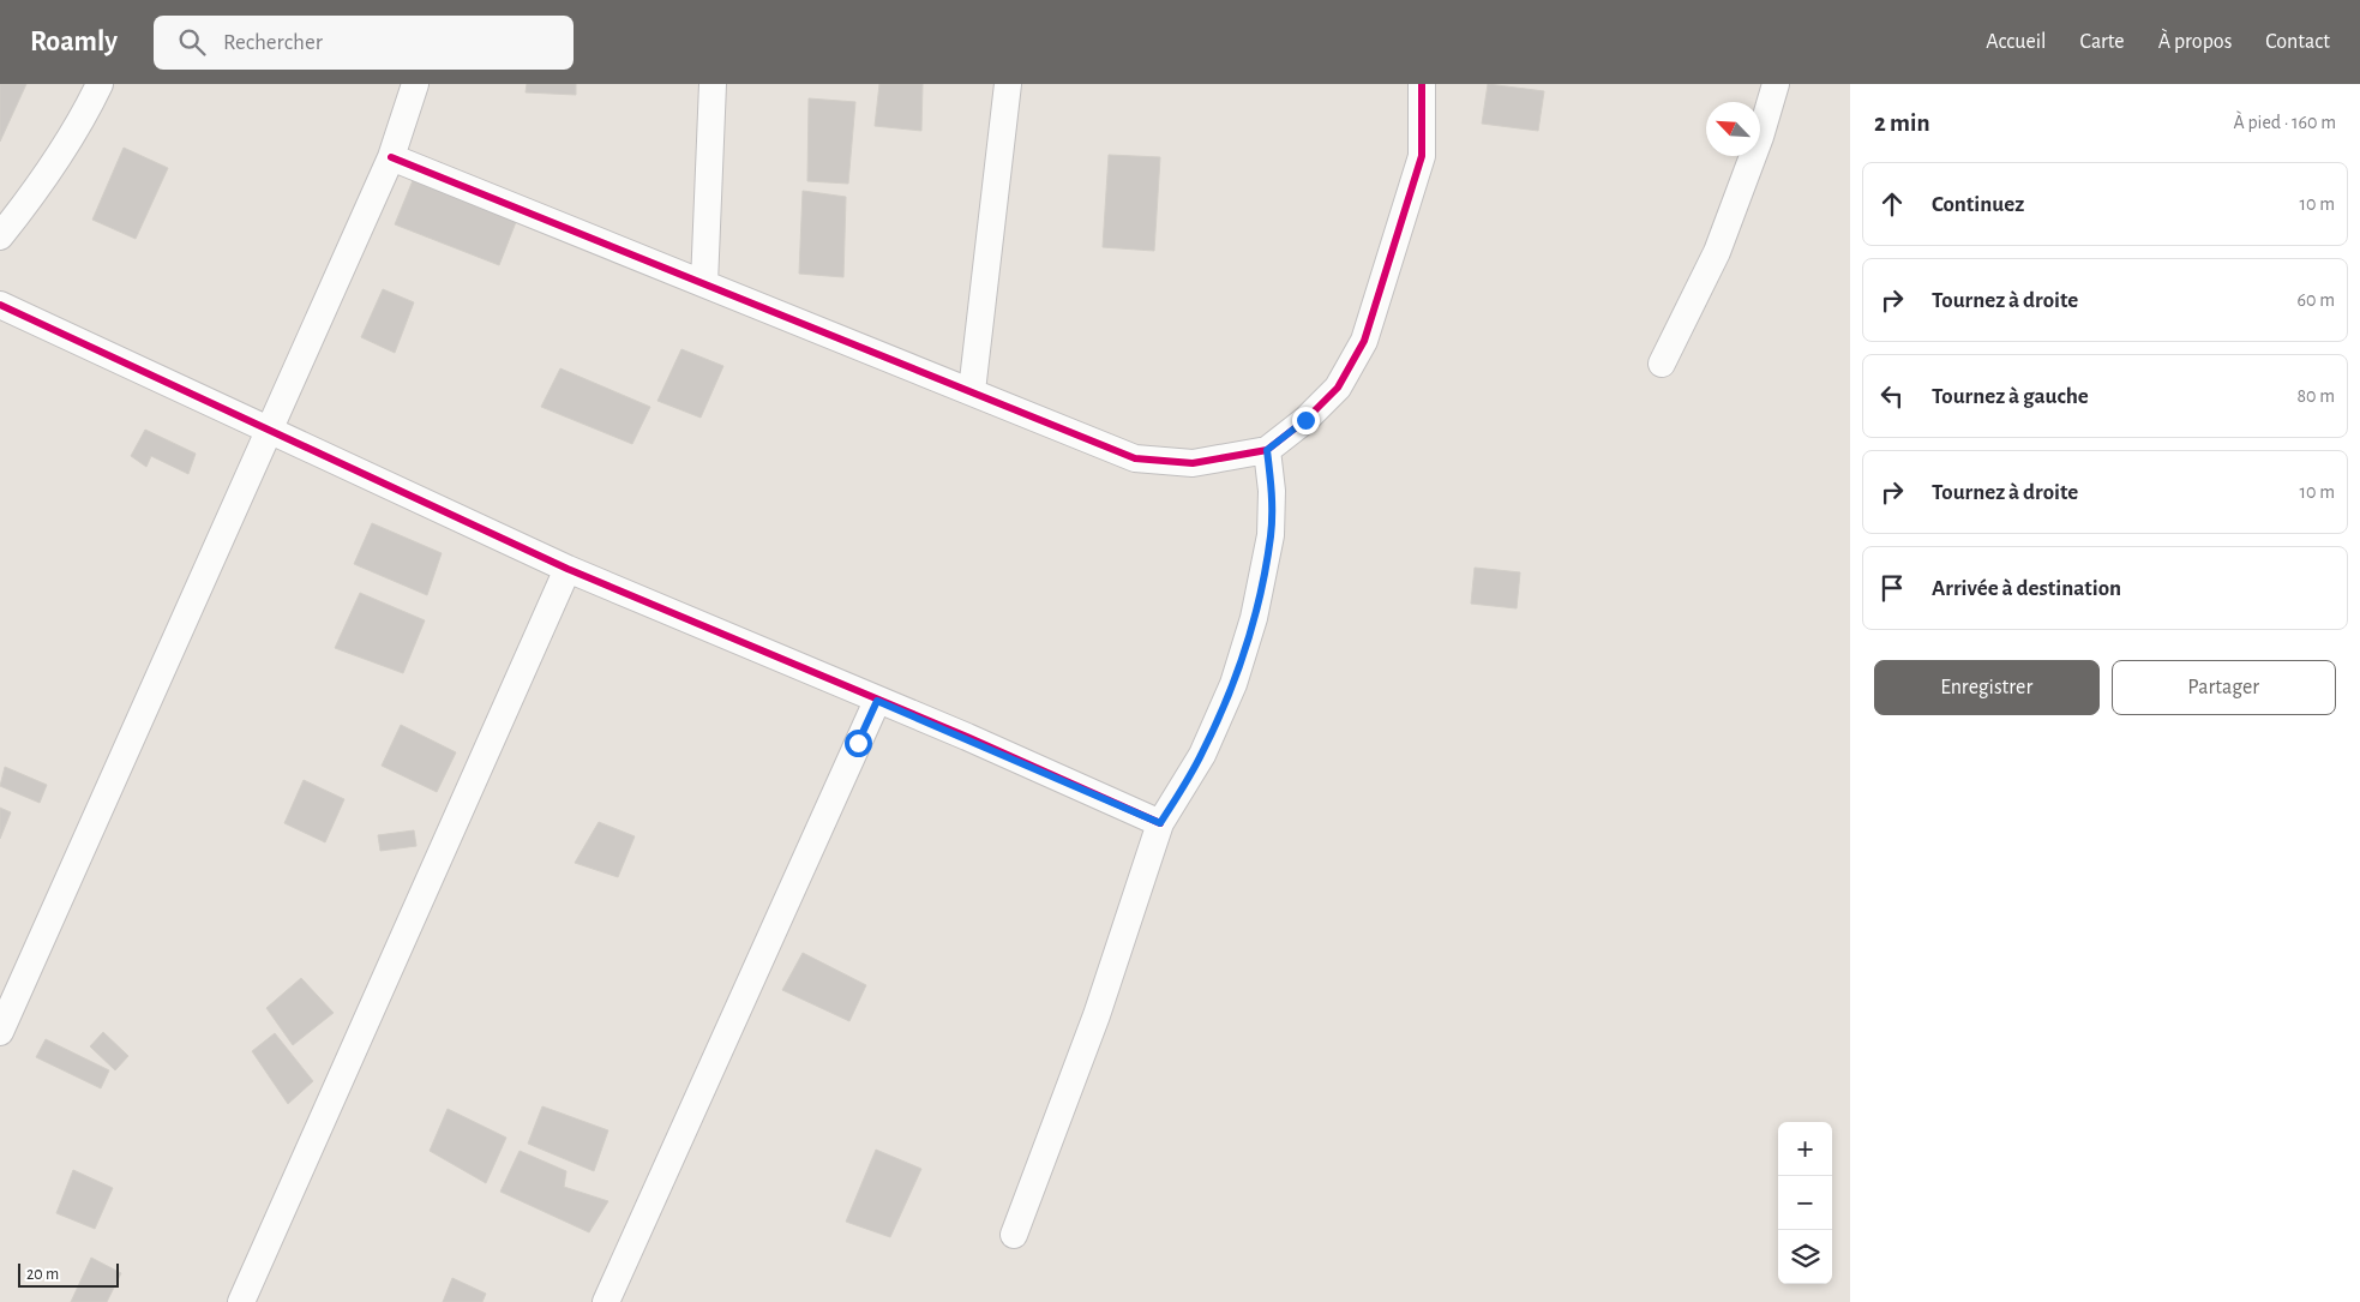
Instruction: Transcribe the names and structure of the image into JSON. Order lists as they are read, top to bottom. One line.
{"scale_bar":"20 m","north":"top left","page":{"header":"Roamly","search":"Rechercher","nav":["Accueil","Carte","À propos","Contact"],"heading":["2 min","À pied · 160 m"],"list":[["Continuez","10 m"],["Tournez à droite","60 m"],["Tournez à gauche","80 m"],["Tournez à droite","10 m"],"Arrivée à destination"],"buttons":["Enregistrer","Partager"],"map_buttons":["+","−"],"scale":"20 m"}}
